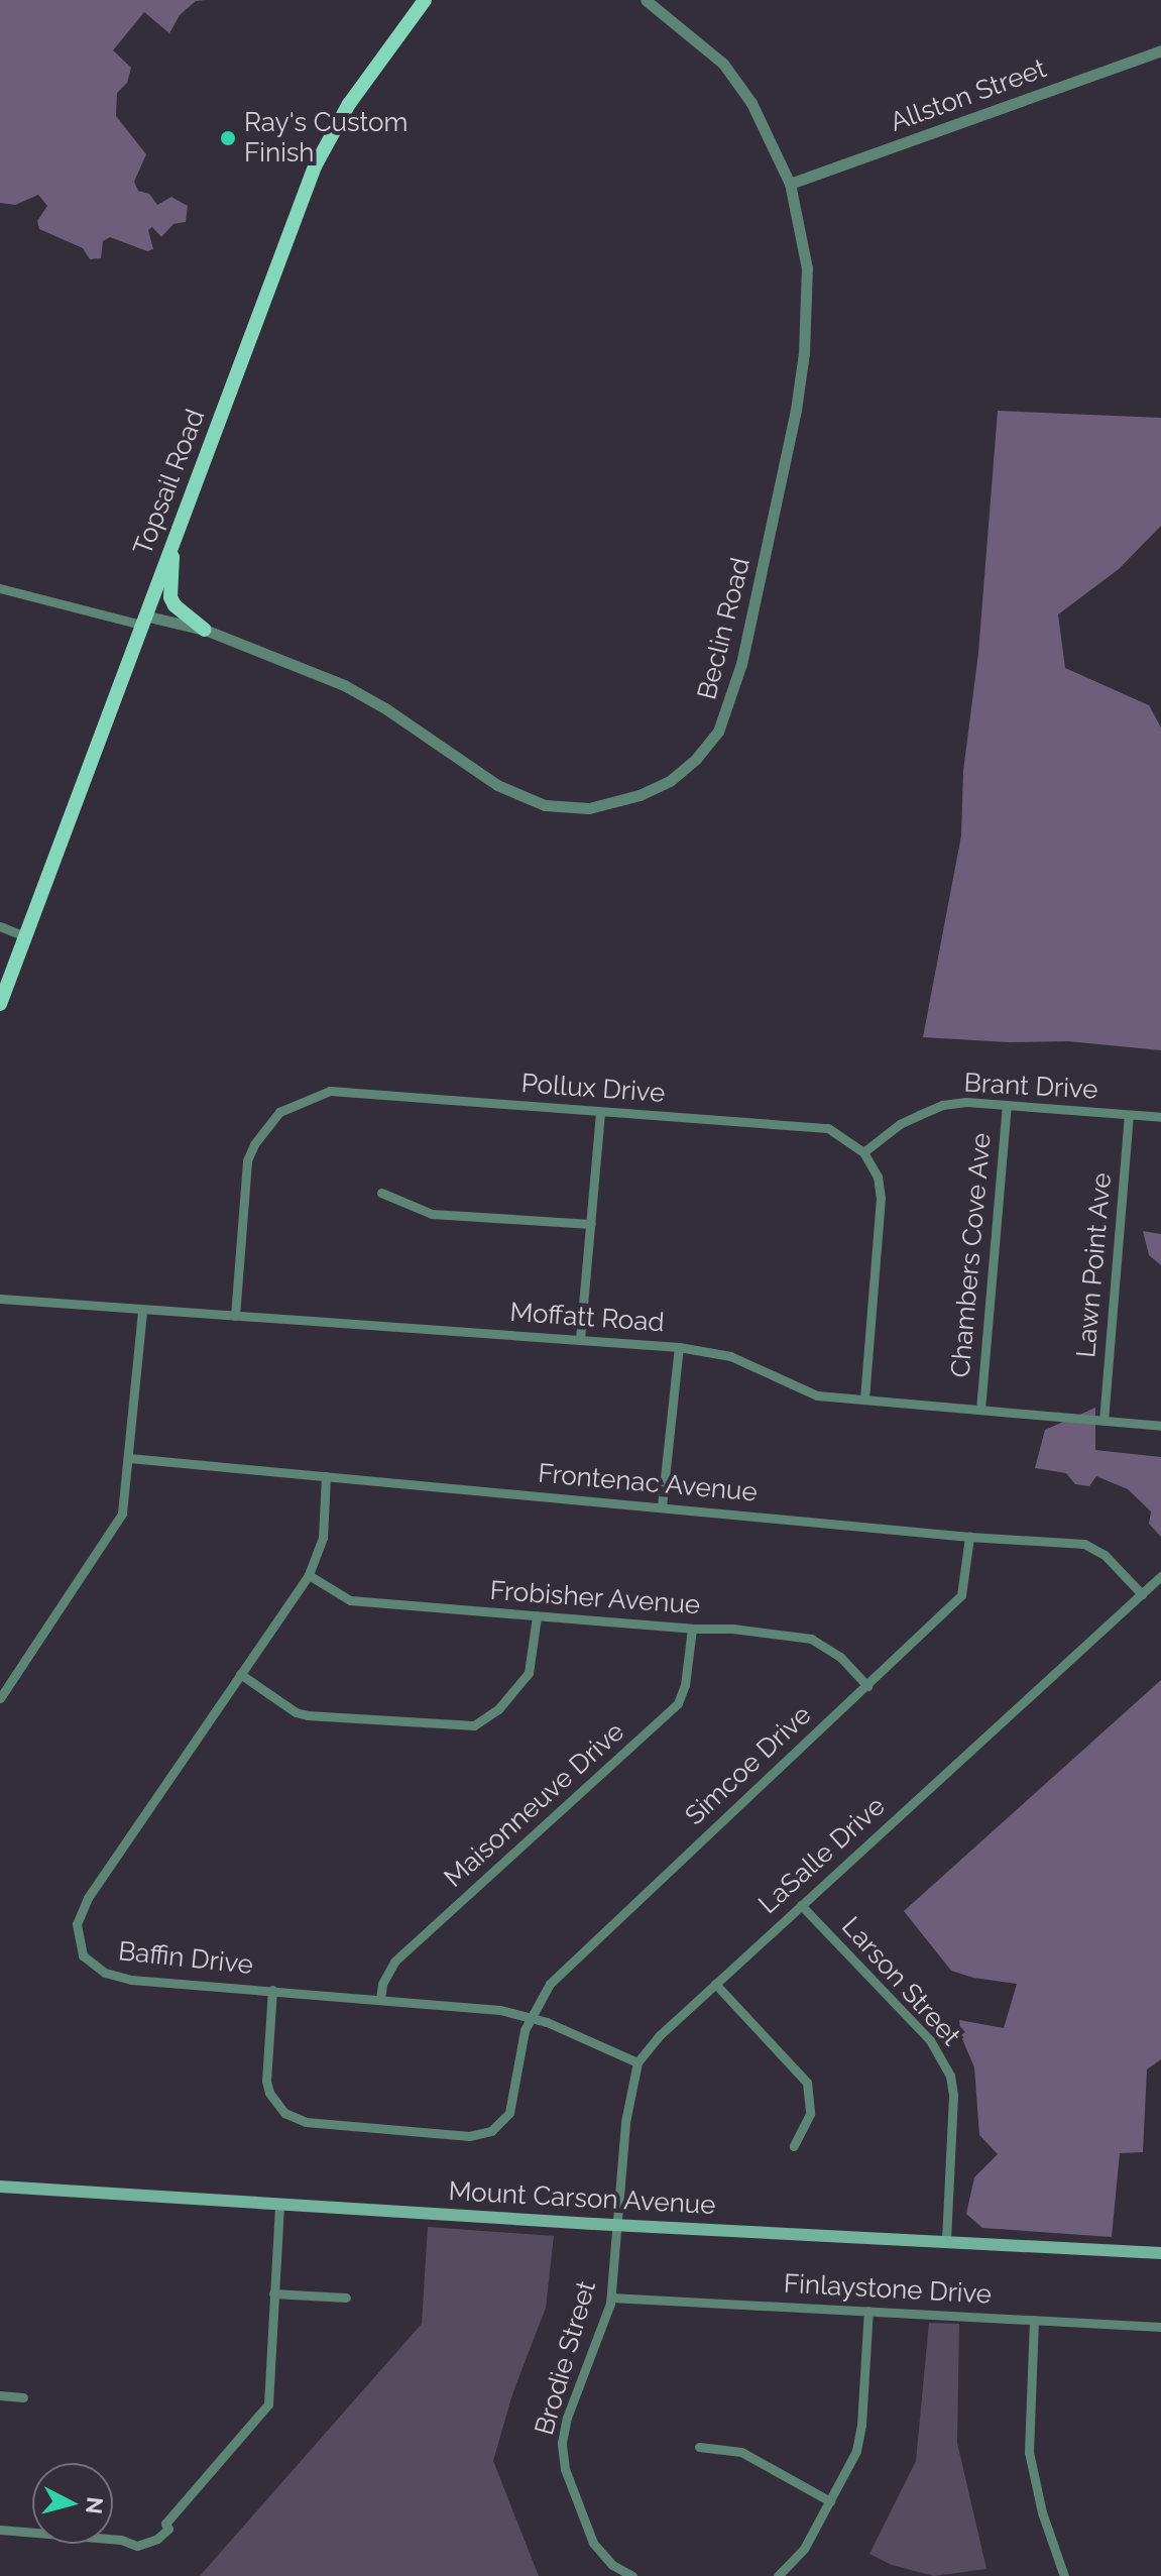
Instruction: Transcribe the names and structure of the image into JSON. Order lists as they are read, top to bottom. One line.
{"streets":{"main road":["Topsail Road","Mount Carson Avenue"],"street":["Allston Street","Beclin Road","Brant Drive","Pollux Drive","Chambers Cove Ave","Lawn Point Ave","Moffatt Road","Frontenac Avenue","Frobisher Avenue","Simcoe Drive","Maisonneuve Drive","LaSalle Drive","Baffin Drive","Larson Street","Finlaystone Drive","Brodie Street"]},"crossings":[["Allston Street","Beclin Road"],["Topsail Road","Beclin Road"],["Brant Drive","Pollux Drive"],["Brant Drive","Chambers Cove Ave"],["Brant Drive","Lawn Point Ave"],["Pollux Drive","Moffatt Road"],["Chambers Cove Ave","Moffatt Road"],["Lawn Point Ave","Moffatt Road"],["Frontenac Avenue","Simcoe Drive"],["Frontenac Avenue","LaSalle Drive"],["Frontenac Avenue","Baffin Drive"],["Frobisher Avenue","Simcoe Drive"],["Frobisher Avenue","Maisonneuve Drive"],["Frobisher Avenue","Baffin Drive"],["Simcoe Drive","Baffin Drive"],["Maisonneuve Drive","Baffin Drive"],["LaSalle Drive","Baffin Drive"],["LaSalle Drive","Larson Street"],["LaSalle Drive","Mount Carson Avenue"],["LaSalle Drive","Brodie Street"],["Larson Street","Mount Carson Avenue"],["Mount Carson Avenue","Brodie Street"],["Finlaystone Drive","Brodie Street"]],"places":["Ray's Custom Finish"],"north":"right"}
